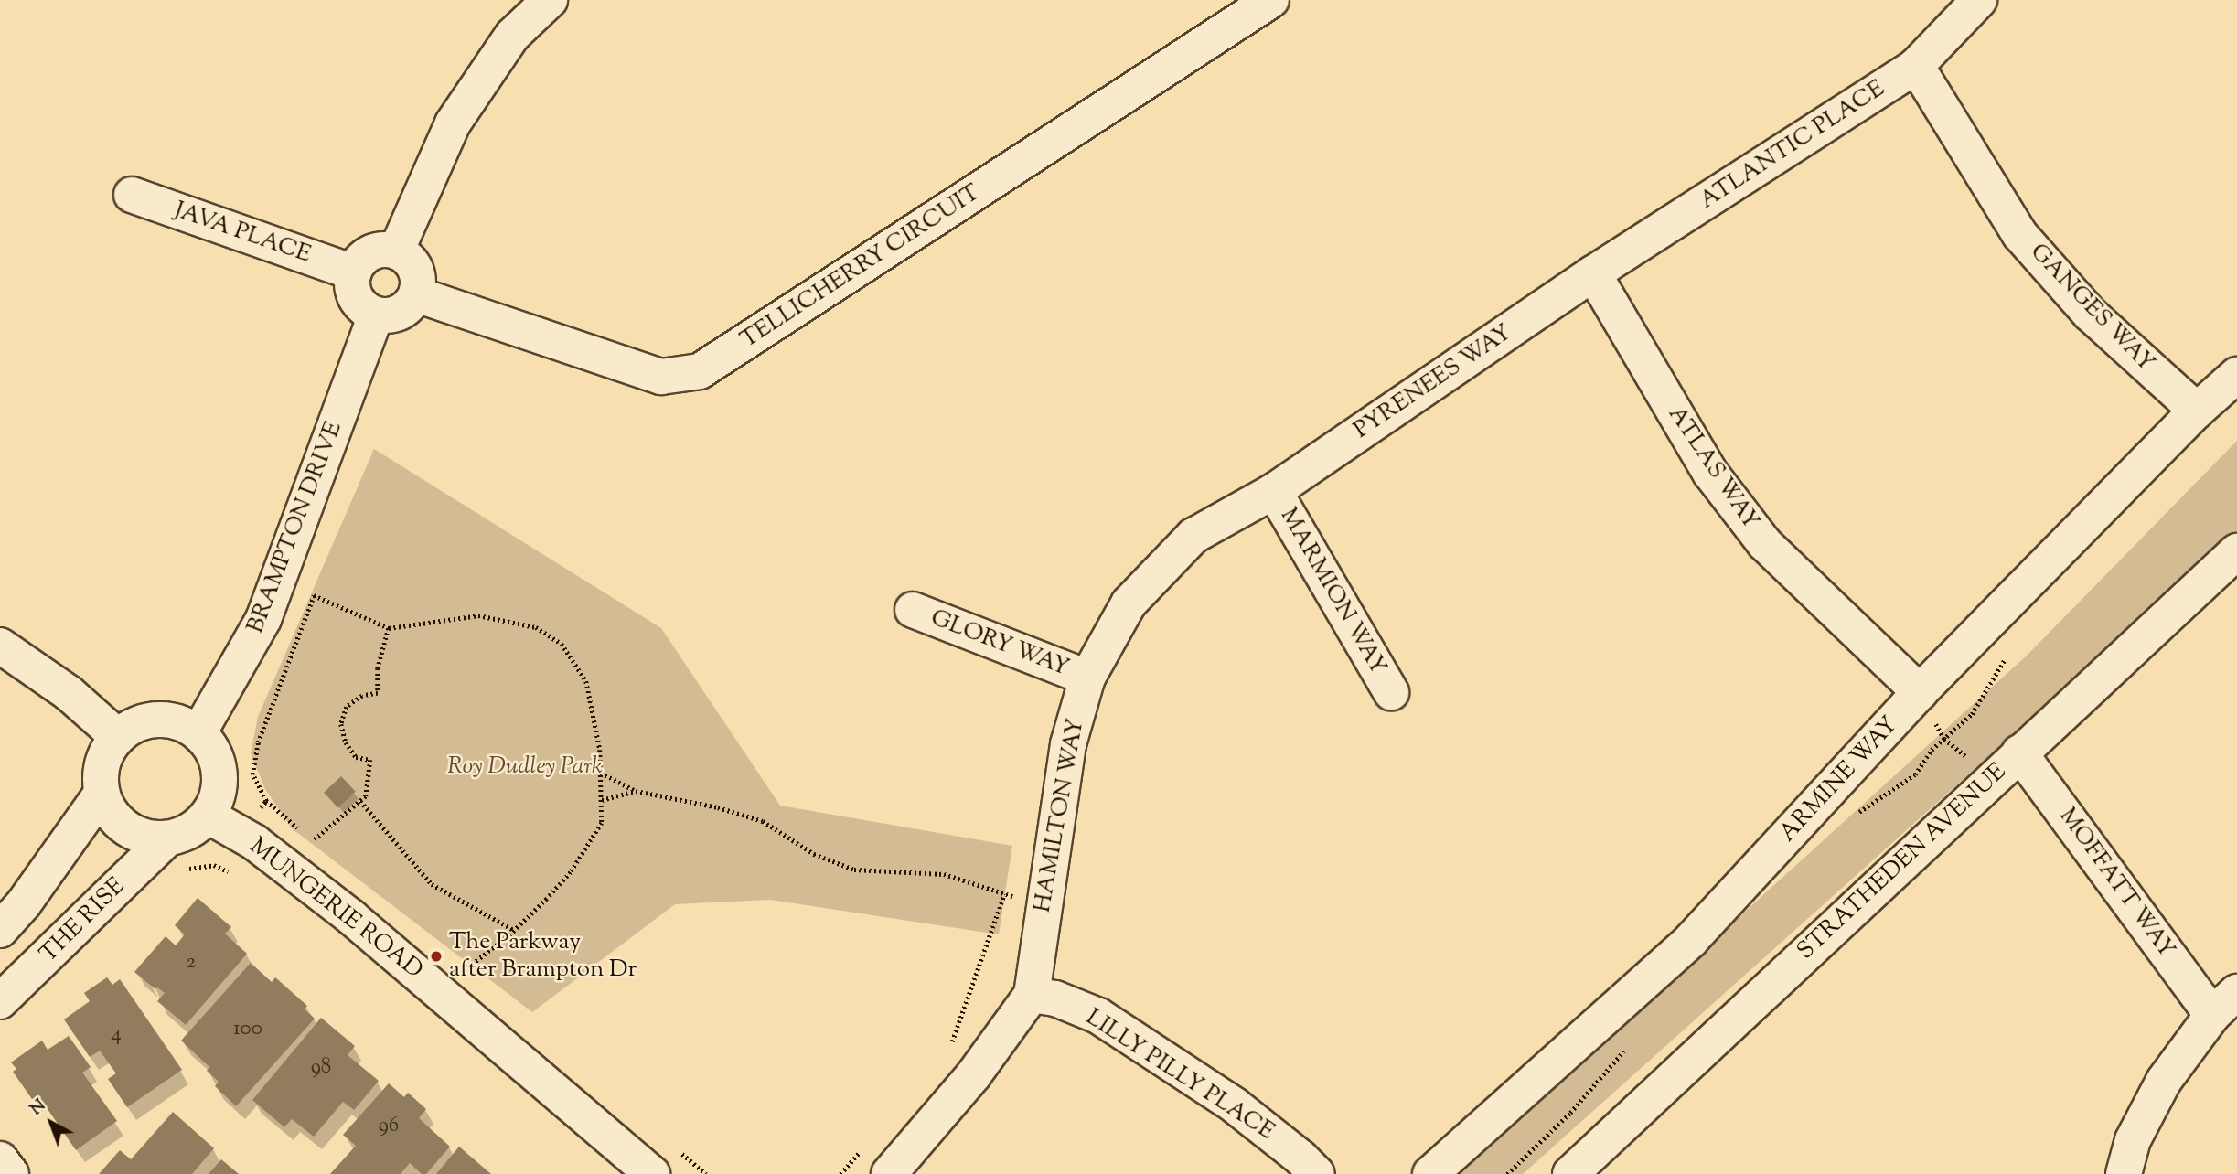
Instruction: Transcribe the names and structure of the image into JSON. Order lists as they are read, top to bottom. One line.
{"streets":{"street":["ATLANTIC PLACE","JAVA PLACE","TELLICHERRY CIRCUIT","GANGES WAY","PYRENEES WAY","ATLAS WAY","BRAMPTON DRIVE","MARMION WAY","GLORY WAY","ARMINE WAY","HAMILTON WAY","STRATHEDEN AVENUE","MOFFATT WAY","MUNGERIE ROAD","THE RISE","LILLY PILLY PLACE"]},"crossings":[["ATLANTIC PLACE","GANGES WAY"],["ATLANTIC PLACE","PYRENEES WAY"],["ATLANTIC PLACE","ATLAS WAY"],["JAVA PLACE","TELLICHERRY CIRCUIT"],["JAVA PLACE","BRAMPTON DRIVE"],["TELLICHERRY CIRCUIT","BRAMPTON DRIVE"],["GANGES WAY","ARMINE WAY"],["PYRENEES WAY","ATLAS WAY"],["PYRENEES WAY","MARMION WAY"],["PYRENEES WAY","HAMILTON WAY"],["ATLAS WAY","ARMINE WAY"],["BRAMPTON DRIVE","MUNGERIE ROAD"],["BRAMPTON DRIVE","THE RISE"],["MARMION WAY","HAMILTON WAY"],["GLORY WAY","HAMILTON WAY"],["HAMILTON WAY","LILLY PILLY PLACE"],["STRATHEDEN AVENUE","MOFFATT WAY"],["MUNGERIE ROAD","THE RISE"]],"parks":["Roy Dudley Park"],"places":["The Parkway after Brampton Dr"],"house_numbers":["2","100","4","98","96"],"north":"top left"}
